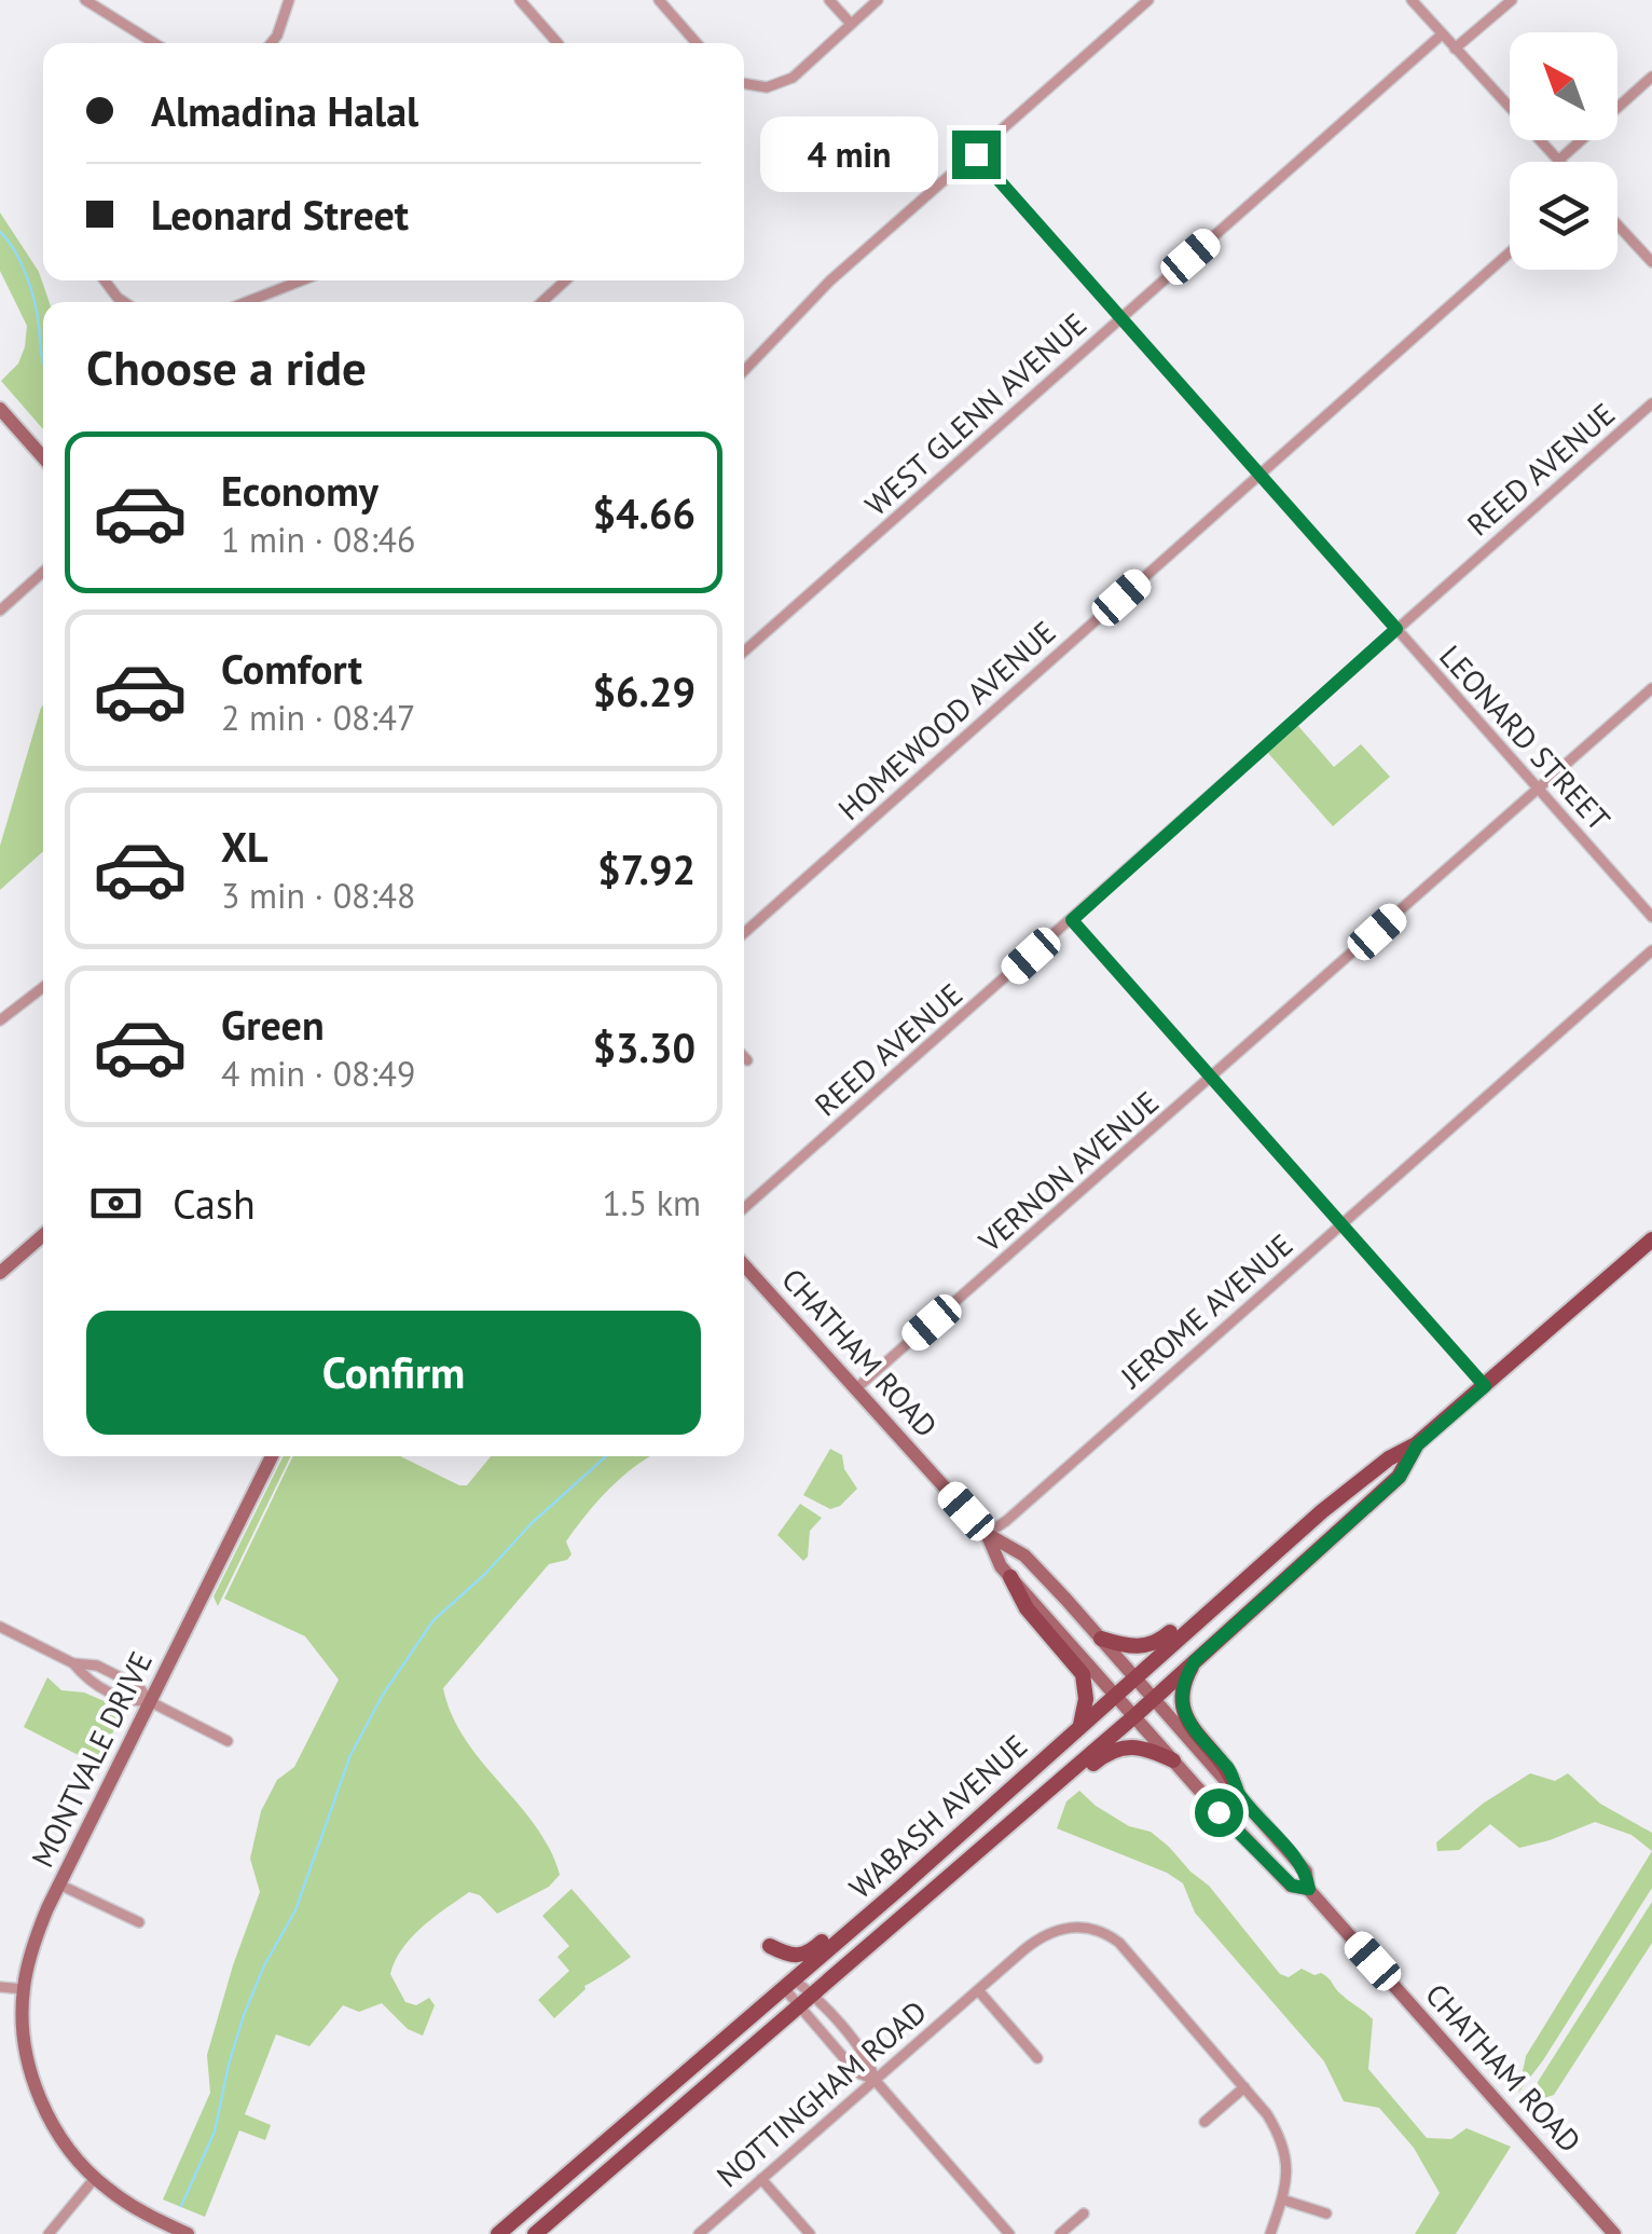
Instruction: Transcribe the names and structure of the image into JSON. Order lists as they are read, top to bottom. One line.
{"streets":{"main road":["CHATHAM ROAD","MONTVALE DRIVE","WABASH AVENUE"],"street":["WEST GLENN AVENUE","REED AVENUE","HOMEWOOD AVENUE","LEONARD STREET","VERNON AVENUE","JEROME AVENUE","NOTTINGHAM ROAD"]},"crossings":[["WEST GLENN AVENUE","LEONARD STREET"],["REED AVENUE","LEONARD STREET"],["HOMEWOOD AVENUE","LEONARD STREET"],["LEONARD STREET","VERNON AVENUE"],["VERNON AVENUE","CHATHAM ROAD"],["JEROME AVENUE","CHATHAM ROAD"],["CHATHAM ROAD","WABASH AVENUE"]],"north":"top left","page":{"banner":["Almadina Halal","Leonard Street"],"bubble":"4 min","heading":"Choose a ride","list":[{"name":"Economy","note":"1 min · 08:46","value":"$4.66"},{"name":"Comfort","note":"2 min · 08:47","value":"$6.29"},{"name":"XL","note":"3 min · 08:48","value":"$7.92"},{"name":"Green","note":"4 min · 08:49","value":"$3.30"}],"pay":["Cash","1.5 km"],"buttons":"Confirm"}}
